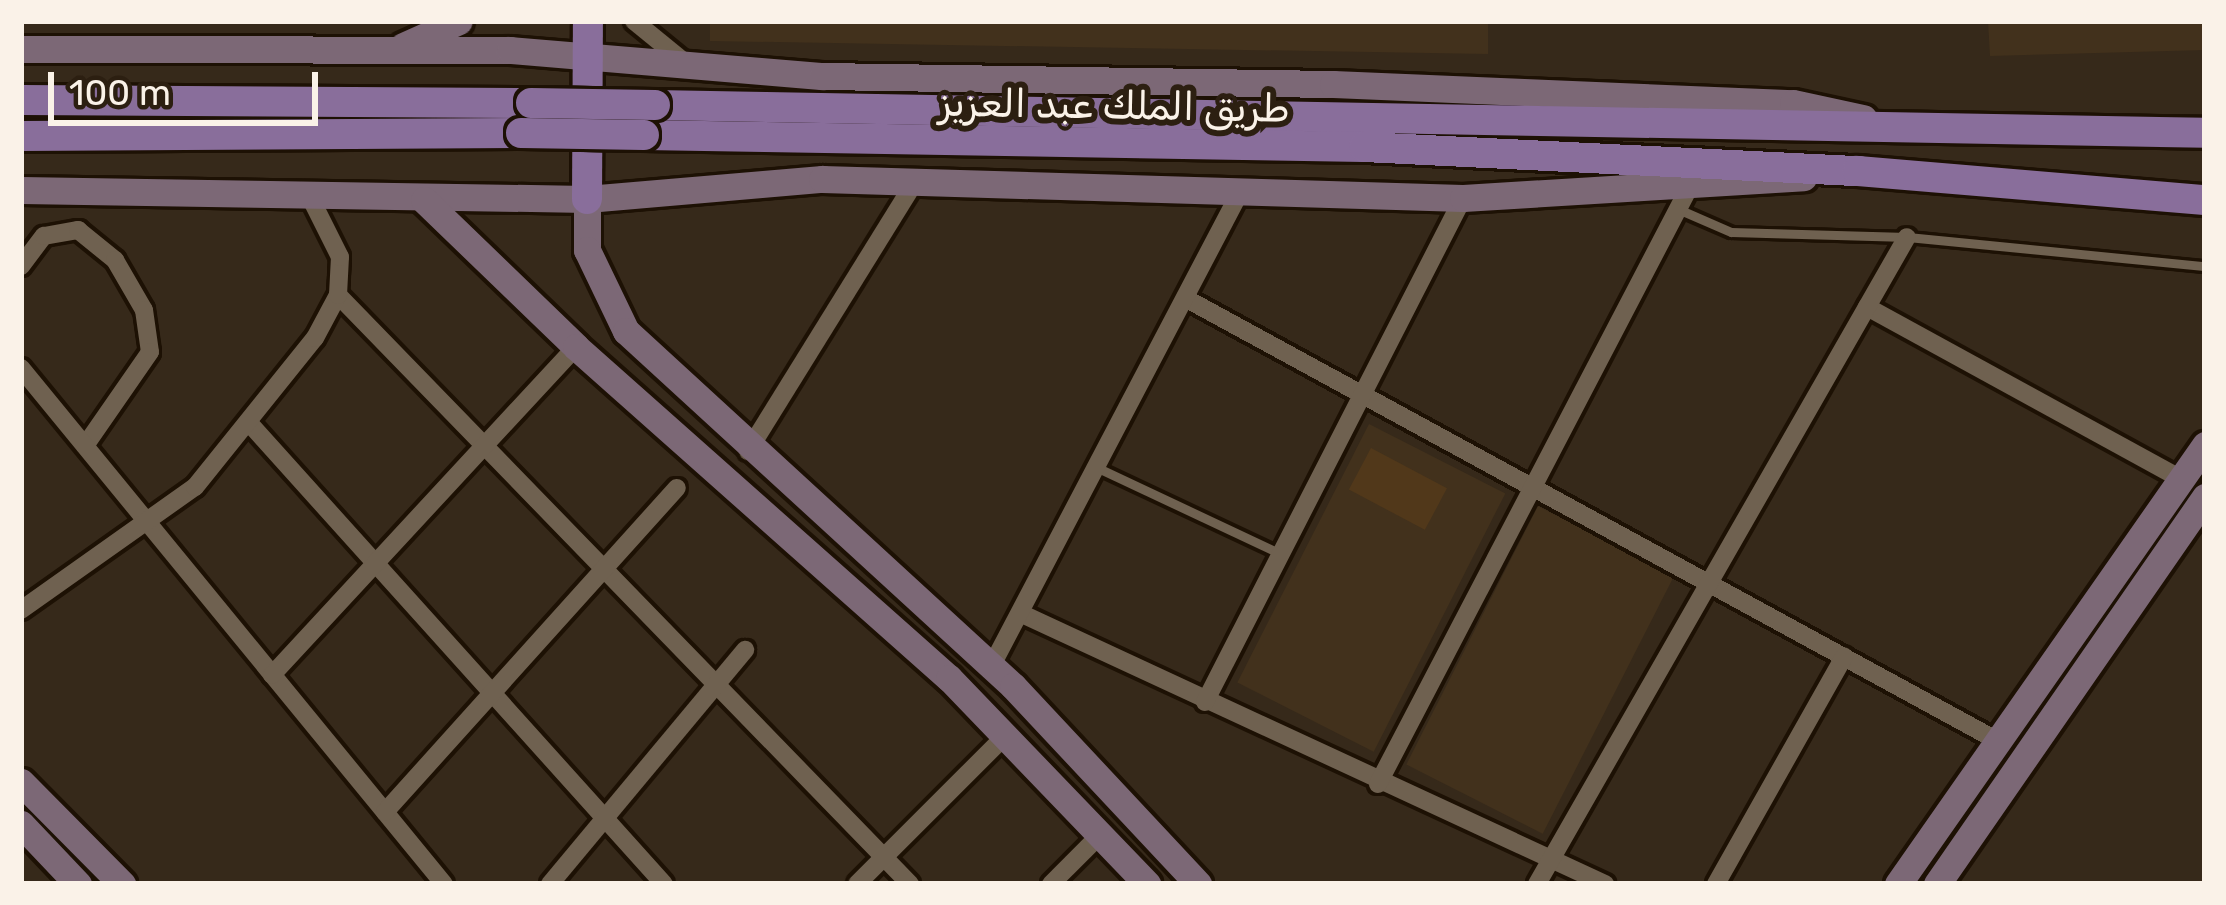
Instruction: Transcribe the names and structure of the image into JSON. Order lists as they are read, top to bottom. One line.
{"streets":{"main road":["طريق الملك عبد العزيز"]},"scale_bar":"100 m"}
